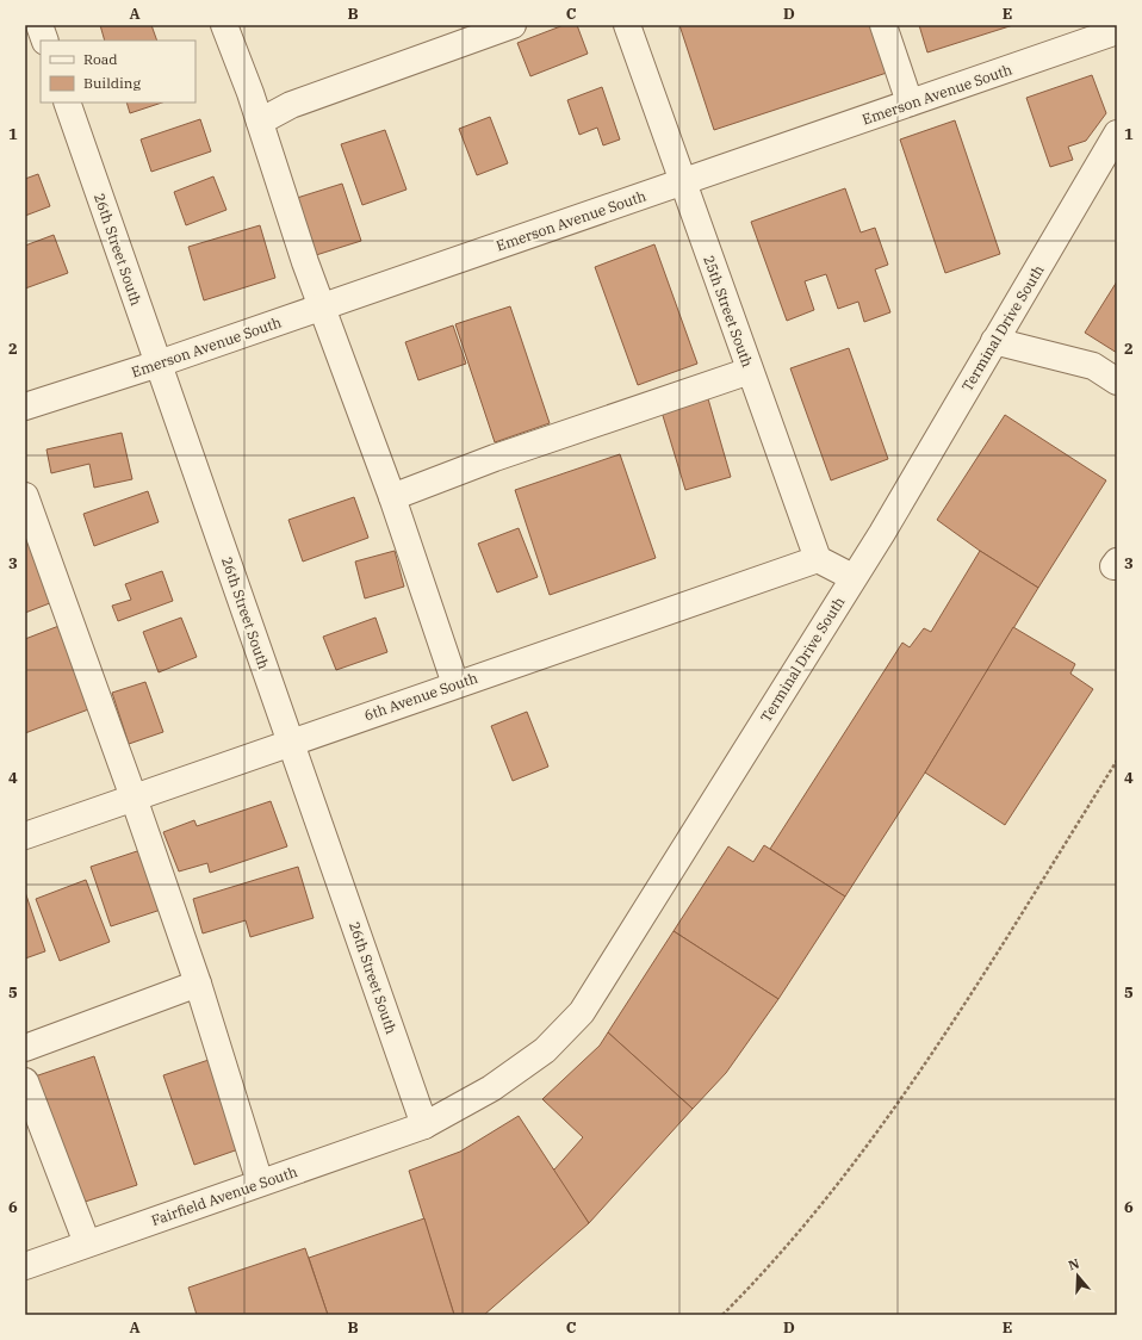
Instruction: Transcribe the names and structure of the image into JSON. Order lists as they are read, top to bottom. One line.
{"streets":{"street":["Emerson Avenue South","26th Street South","25th Street South","Terminal Drive South","6th Avenue South","Fairfield Avenue South"]},"crossings":[["Emerson Avenue South","26th Street South"],["Emerson Avenue South","25th Street South"],["26th Street South","Terminal Drive South"],["26th Street South","6th Avenue South"],["26th Street South","Fairfield Avenue South"],["25th Street South","6th Avenue South"],["Terminal Drive South","Fairfield Avenue South"]],"legend":["Road","Building"],"north":"top","grid":{"columns":["A","B","C","D","E"],"rows":["1","2","3","4","5","6"]}}
